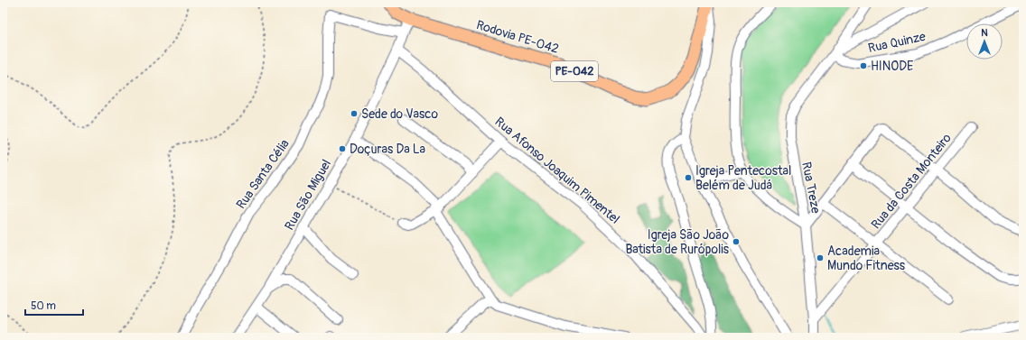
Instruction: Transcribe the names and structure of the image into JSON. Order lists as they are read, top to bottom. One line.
{"streets":{"main road":["Rodovia PE-042","PE-042"],"street":["Rua Quinze","Rua Afonso Joaquim Pimentel","Rua Santa Célia","Rua da Costa Monteiro","Rua Treze","Rua São Miguel"]},"crossings":[["Rodovia PE-042","Rua São Miguel"],["Rua Quinze","Rua Treze"],["Rua Afonso Joaquim Pimentel","Rua São Miguel"],["Rua Santa Célia","Rua São Miguel"],["Rua da Costa Monteiro","Rua Treze"]],"places":["HINODE","Sede do Vasco","Doçuras Da La","Igreja Pentecostal Belém de Judá","Igreja São João Batista de Rurópolis","Academia Mundo Fitness"],"scale_bar":"50 m","north":"top"}
